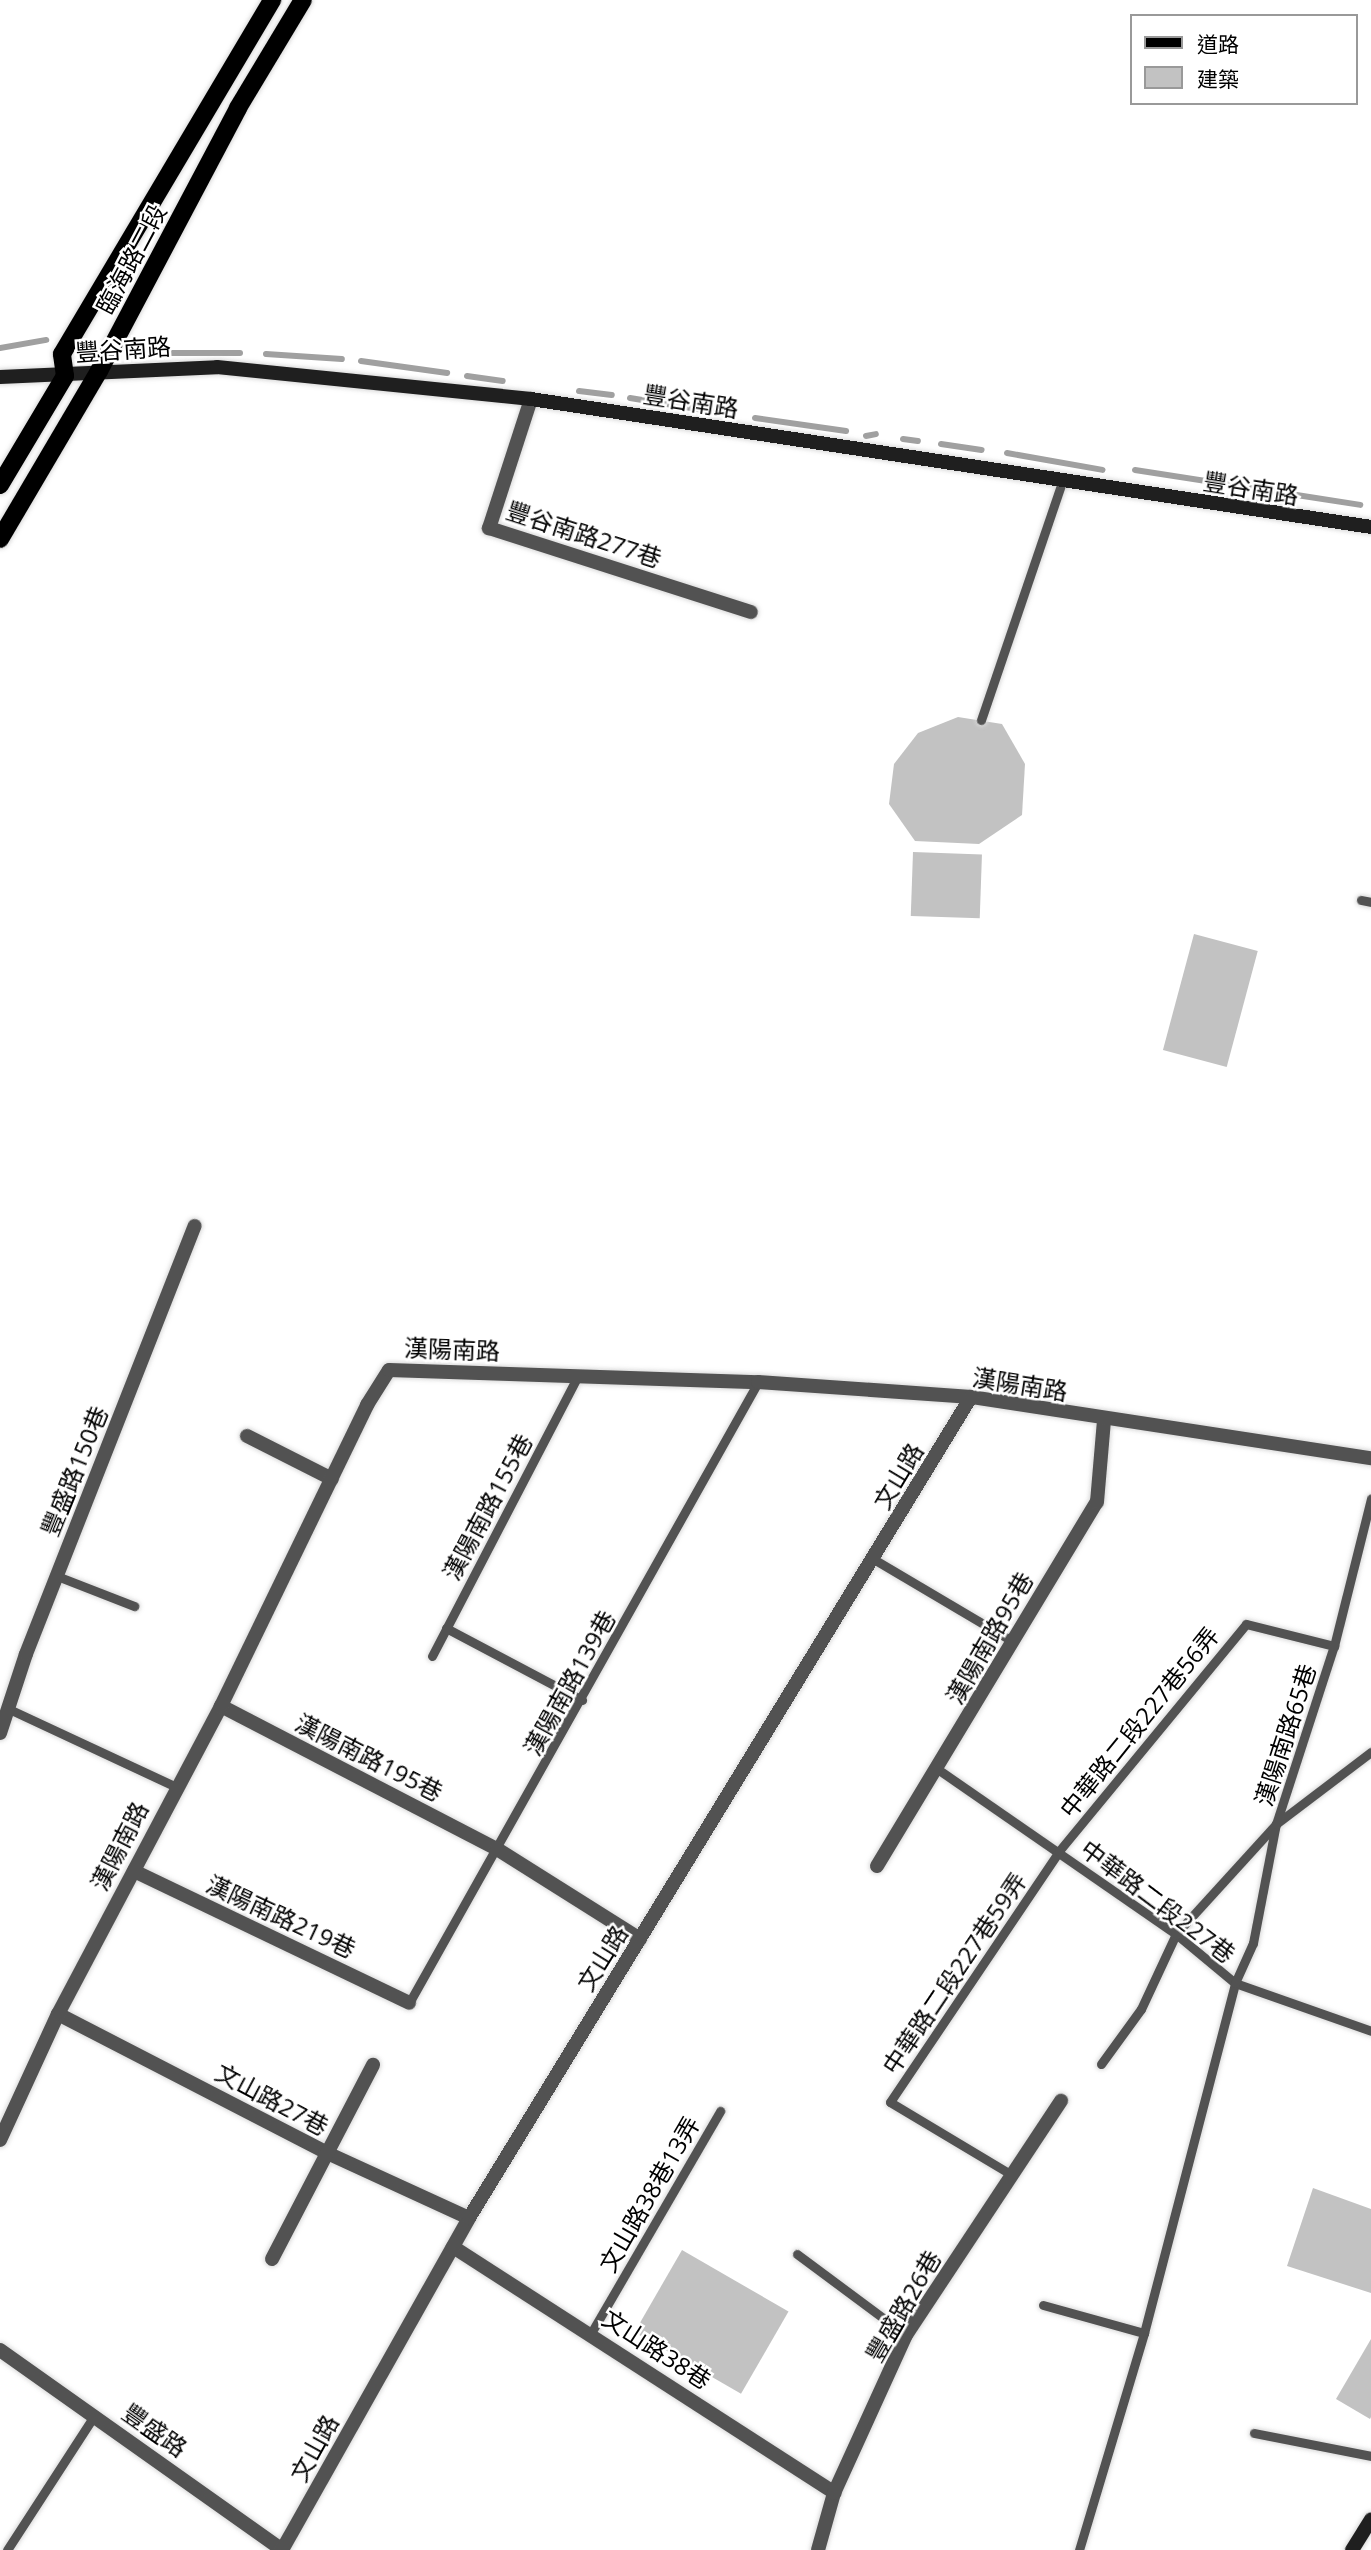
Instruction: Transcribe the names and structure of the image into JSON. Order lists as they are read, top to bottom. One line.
{"streets":{"main road":["臨海路二段"],"street":["豐谷南路","豐谷南路277巷","漢陽南路","豐盛路150巷","文山路","漢陽南路95巷","漢陽南路195巷","漢陽南路219巷","文山路27巷","豐盛路26巷","文山路38巷","豐盛路"],"lane":["漢陽南路155巷","漢陽南路139巷","中華路二段227巷56弄","漢陽南路65巷","中華路二段227巷","中華路二段227巷59弄","文山路38巷13弄"]},"crossings":[["臨海路二段","豐谷南路"],["豐谷南路","豐谷南路277巷"],["漢陽南路","文山路"],["漢陽南路","漢陽南路155巷"],["漢陽南路","漢陽南路95巷"],["漢陽南路","漢陽南路139巷"],["漢陽南路","漢陽南路195巷"],["漢陽南路","漢陽南路219巷"],["漢陽南路","文山路27巷"],["文山路","漢陽南路195巷"],["文山路","文山路27巷"],["文山路","文山路38巷"],["文山路","豐盛路"],["漢陽南路95巷","中華路二段227巷"],["漢陽南路139巷","漢陽南路195巷"],["漢陽南路139巷","漢陽南路219巷"],["中華路二段227巷56弄","漢陽南路65巷"],["中華路二段227巷56弄","中華路二段227巷"],["中華路二段227巷56弄","中華路二段227巷59弄"],["漢陽南路65巷","中華路二段227巷"],["中華路二段227巷","中華路二段227巷59弄"],["中華路二段227巷59弄","豐盛路26巷"],["文山路38巷13弄","文山路38巷"],["豐盛路26巷","文山路38巷"]],"legend":["道路","建築"]}
